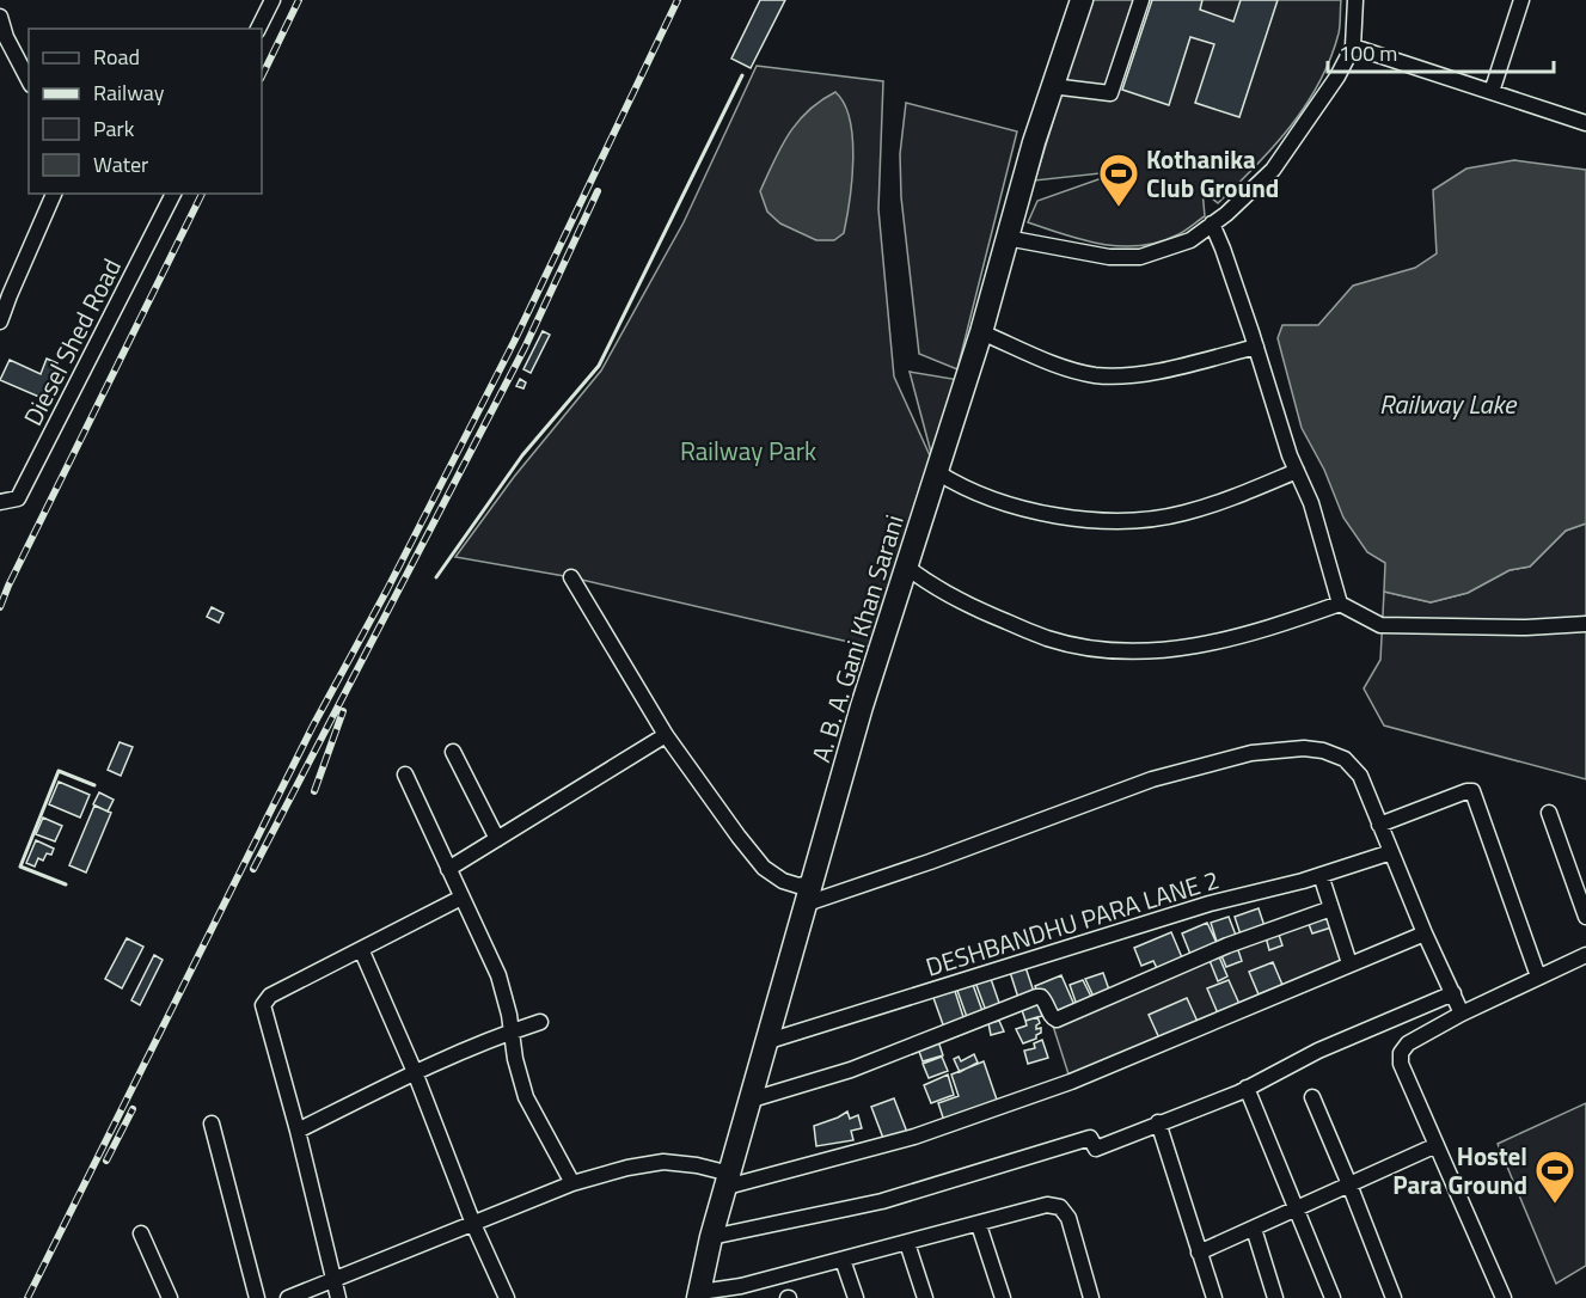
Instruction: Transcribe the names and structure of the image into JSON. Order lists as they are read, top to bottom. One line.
{"streets":{"main road":["A. B. A. Gani Khan Sarani"],"street":["Diesel Shed Road","DESHBANDHU PARA LANE 2"]},"crossings":[["A. B. A. Gani Khan Sarani","DESHBANDHU PARA LANE 2"]],"water":["Railway Lake"],"parks":["Railway Park"],"places":{"sports":["Kothanika Club Ground","Hostel Para Ground"]},"legend":["Road","Railway","Park","Water"],"scale_bar":"100 m"}
